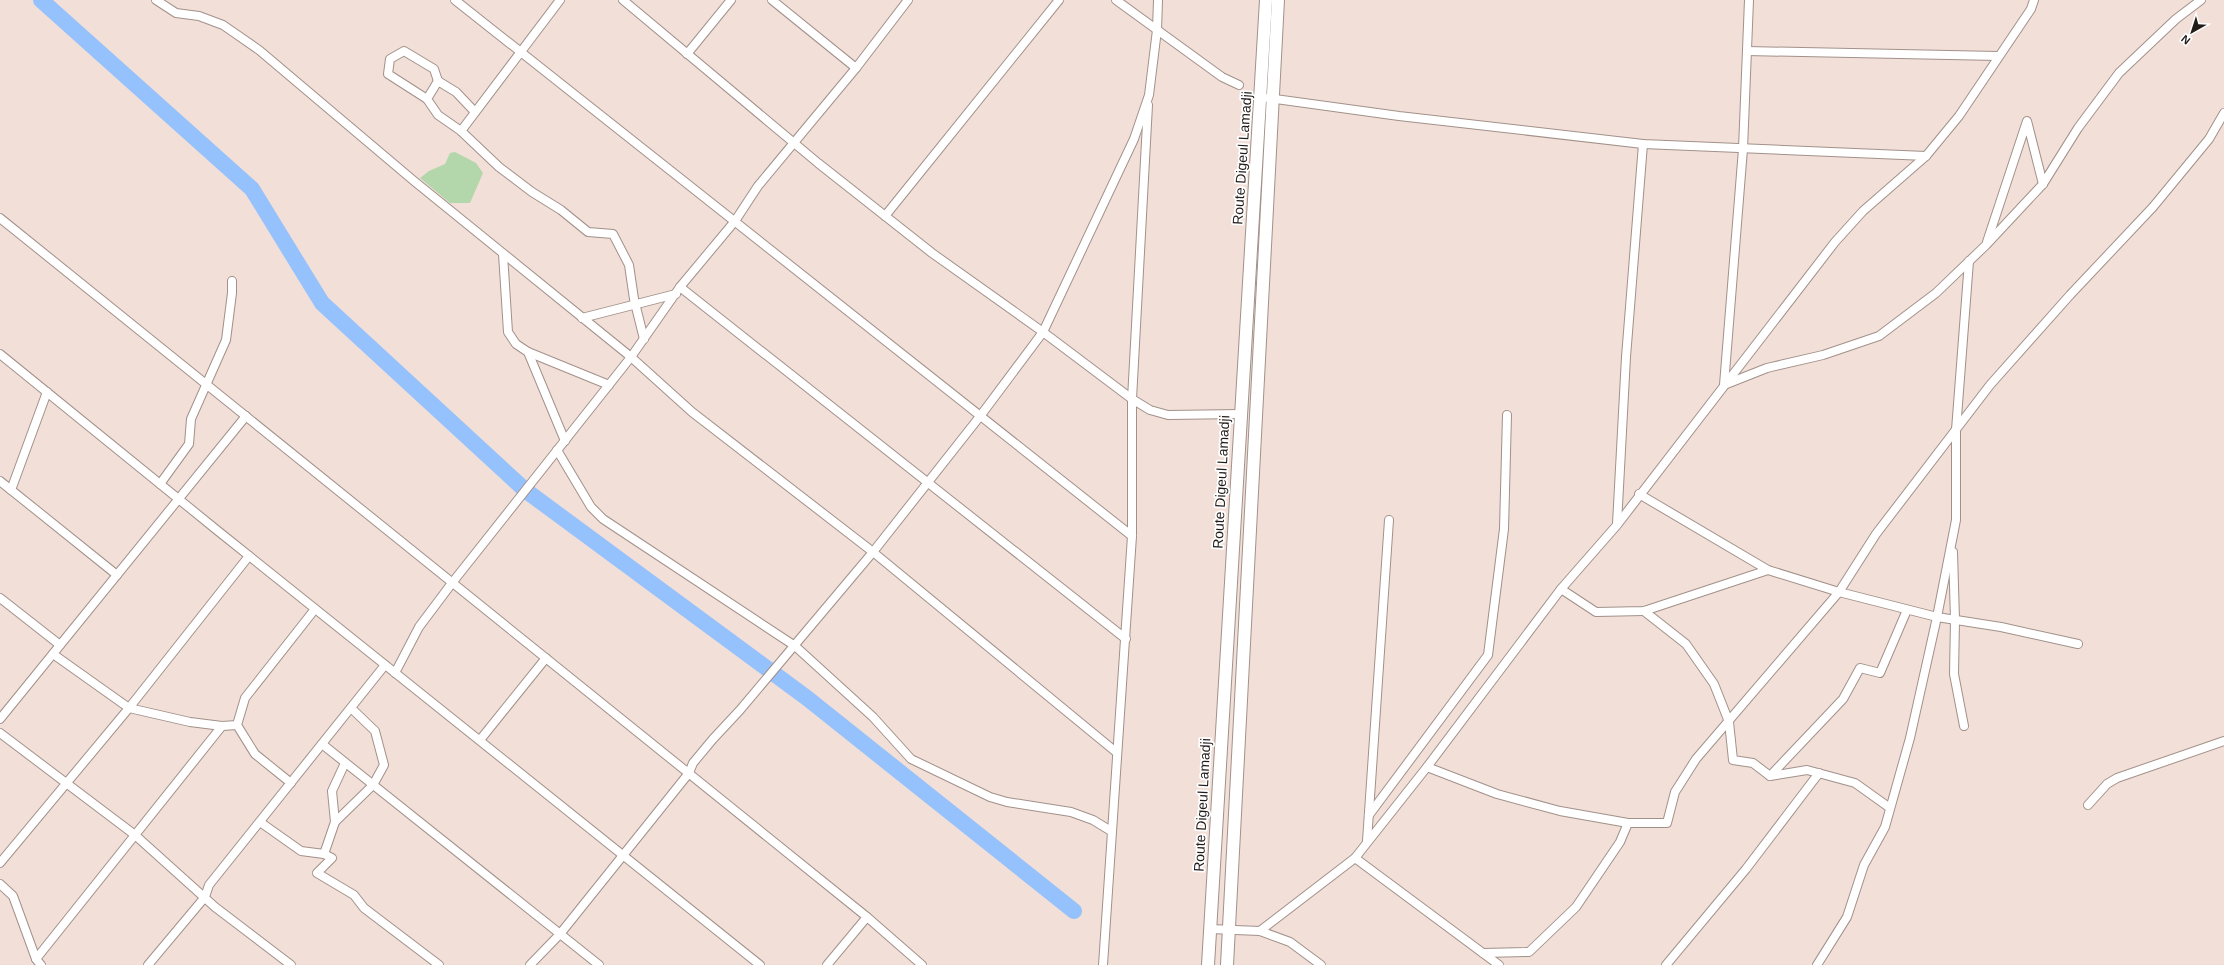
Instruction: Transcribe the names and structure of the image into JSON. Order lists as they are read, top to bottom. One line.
{"streets":{"main road":["Route Digeul Lamadji"]},"north":"bottom left"}
